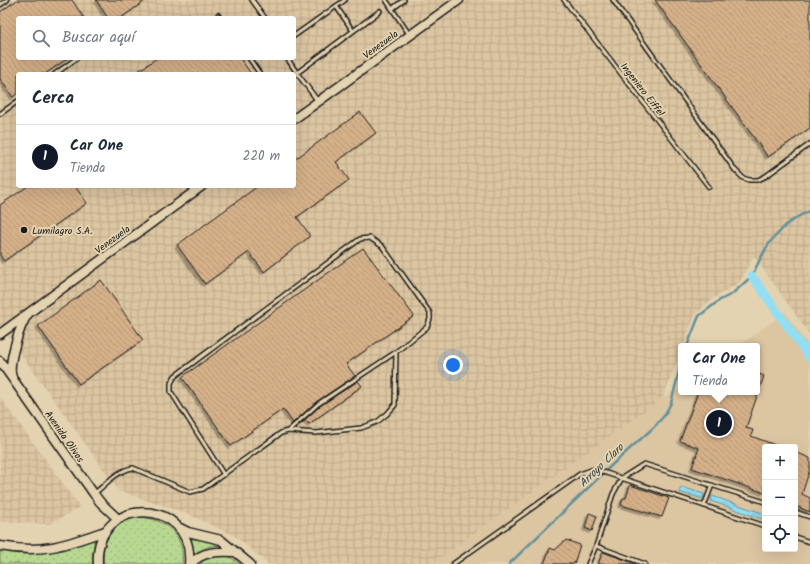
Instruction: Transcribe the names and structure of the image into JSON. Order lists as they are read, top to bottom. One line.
{"streets":{"street":["Venezuela","Avenida Olivos"],"lane":["Ingeniero Eiffel"]},"water":["Arroyo Claro"],"places":["Lumilagro S.A."],"page":{"search":"Buscar aquí","heading":"Cerca","list":[{"mark":"1","name":"Car One","note":"Tienda","value":"220 m"}],"popup":["Car One","Tienda"],"pins":"1","map_buttons":["+","−"]}}
